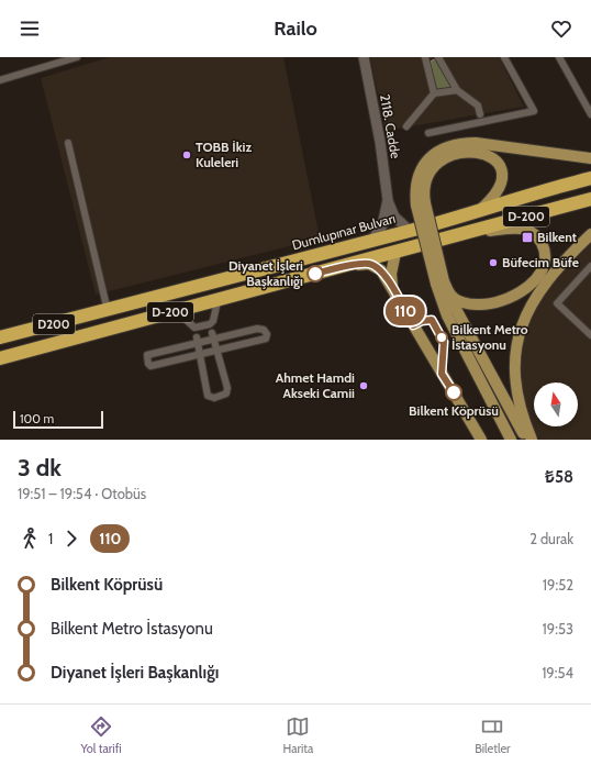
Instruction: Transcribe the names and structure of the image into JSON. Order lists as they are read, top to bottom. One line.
{"streets":{"highway":["D-200","Dumlupınar Bulvarı","D200"],"street":["2118. Cadde"]},"places":{"other":["TOBB İkiz Kuleleri","Büfecim Büfe","Diyanet İşleri Başkanlığı","Bilkent Metro İstasyonu","Ahmet Hamdi Akseki Camii","Bilkent Köprüsü"],"transit":["Bilkent"]},"lines":["bus line 110"],"scale_bar":"100 m","north":"top","page":{"header":"Railo","on_map":"110","scale":"100 m","heading":["3 dk","19:51 – 19:54 · Otobüs","₺58"],"legs":["1","110","2 durak"],"list":[{"name":"Bilkent Köprüsü","value":"19:52"},{"name":"Bilkent Metro İstasyonu","value":"19:53"},{"name":"Diyanet İşleri Başkanlığı","value":"19:54"}],"tabs":["Yol tarifi","Harita","Biletler"]}}
